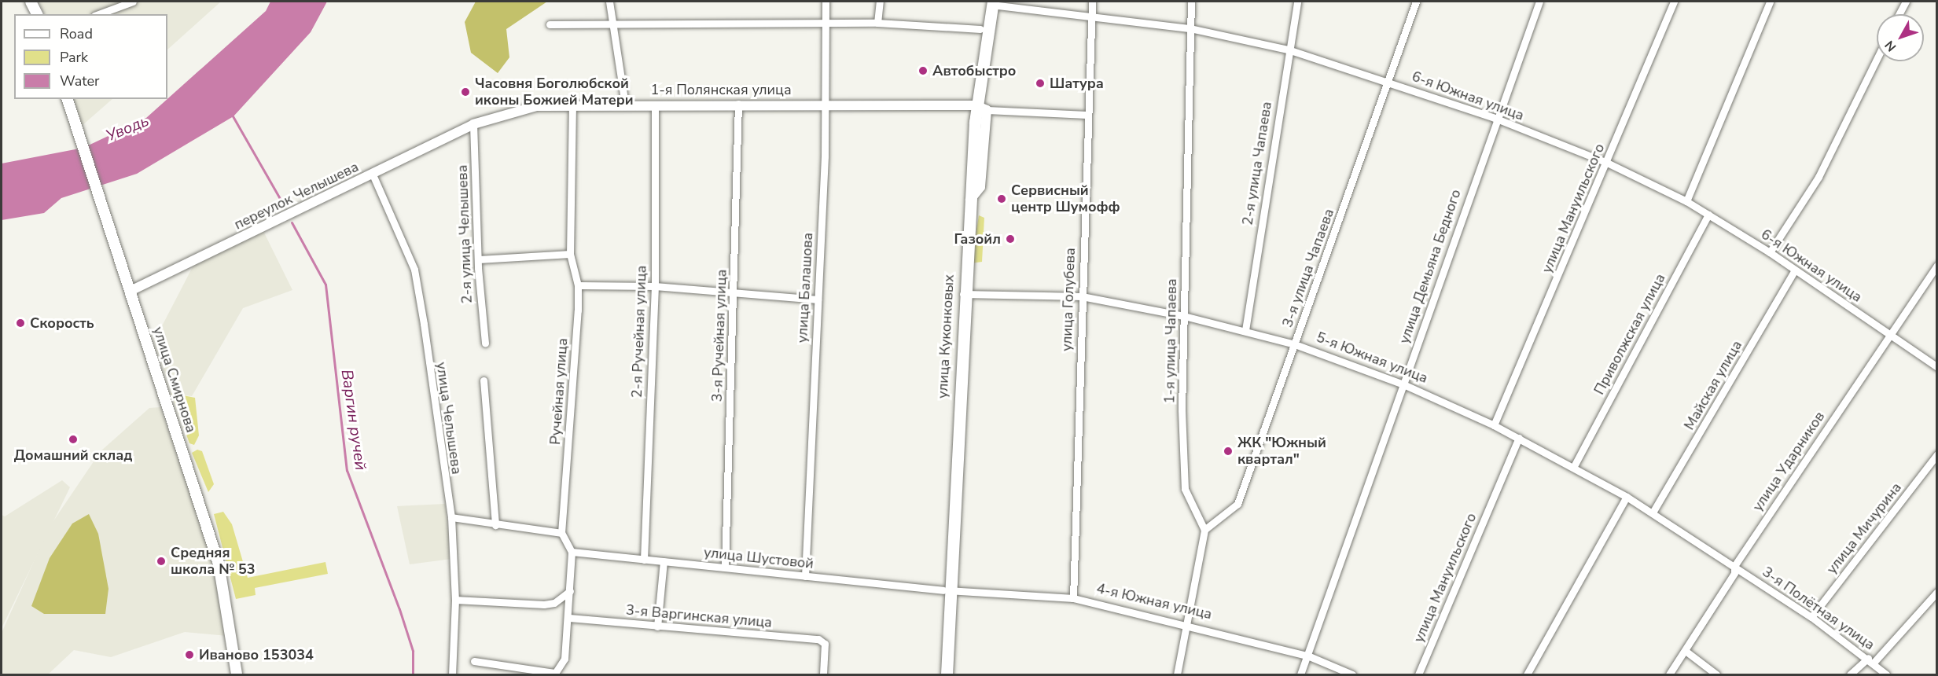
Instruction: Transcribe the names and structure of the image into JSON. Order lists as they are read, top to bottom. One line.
{"streets":{"main road":["улица Куконковых","улица Смирнова"],"street":["1-я Полянская улица","6-я Южная улица","2-я улица Чапаева","переулок Челышева","улица Мануильского","2-я улица Челышева","улица Демьяна Бедного","3-я улица Чапаева","улица Балашова","улица Голубева","2-я Ручейная улица","Приволжская улица","3-я Ручейная улица","1-я улица Чапаева","5-я Южная улица","Майская улица","Ручейная улица","улица Челышева","улица Ударников","улица Мичурина","улица Шустовой","4-я Южная улица","3-я Полётная улица","3-я Варгинская улица"]},"crossings":[["1-я Полянская улица","переулок Челышева"],["1-я Полянская улица","2-я улица Челышева"],["1-я Полянская улица","улица Балашова"],["1-я Полянская улица","2-я Ручейная улица"],["1-я Полянская улица","3-я Ручейная улица"],["1-я Полянская улица","улица Куконковых"],["1-я Полянская улица","Ручейная улица"],["6-я Южная улица","2-я улица Чапаева"],["6-я Южная улица","улица Мануильского"],["6-я Южная улица","улица Демьяна Бедного"],["6-я Южная улица","3-я улица Чапаева"],["6-я Южная улица","улица Голубева"],["6-я Южная улица","Приволжская улица"],["6-я Южная улица","улица Куконковых"],["6-я Южная улица","1-я улица Чапаева"],["6-я Южная улица","Майская улица"],["6-я Южная улица","улица Ударников"],["2-я улица Чапаева","5-я Южная улица"],["переулок Челышева","2-я улица Челышева"],["переулок Челышева","улица Смирнова"],["переулок Челышева","улица Челышева"],["улица Мануильского","5-я Южная улица"],["улица Демьяна Бедного","5-я Южная улица"],["улица Демьяна Бедного","4-я Южная улица"],["3-я улица Чапаева","1-я улица Чапаева"],["3-я улица Чапаева","5-я Южная улица"],["улица Балашова","улица Шустовой"],["улица Голубева","5-я Южная улица"],["улица Голубева","4-я Южная улица"],["2-я Ручейная улица","улица Шустовой"],["Приволжская улица","5-я Южная улица"],["3-я Ручейная улица","улица Шустовой"],["улица Куконковых","5-я Южная улица"],["улица Куконковых","улица Шустовой"],["улица Куконковых","4-я Южная улица"],["1-я улица Чапаева","5-я Южная улица"],["5-я Южная улица","Майская улица"],["5-я Южная улица","улица Ударников"],["5-я Южная улица","3-я Полётная улица"],["улица Ударников","3-я Полётная улица"],["улица Мичурина","3-я Полётная улица"],["улица Шустовой","4-я Южная улица"]],"water":["Уводь","Варгин ручей"],"places":["Автобыстро","Шатура","Часовня Боголюбской иконы Божией Матери","Сервисный центр Шумофф","Газойл","Скорость","Домашний склад","ЖК \"Южный квартал\"","Средняя школа № 53","Иваново 153034"],"legend":["Road","Park","Water"],"north":"bottom left"}
